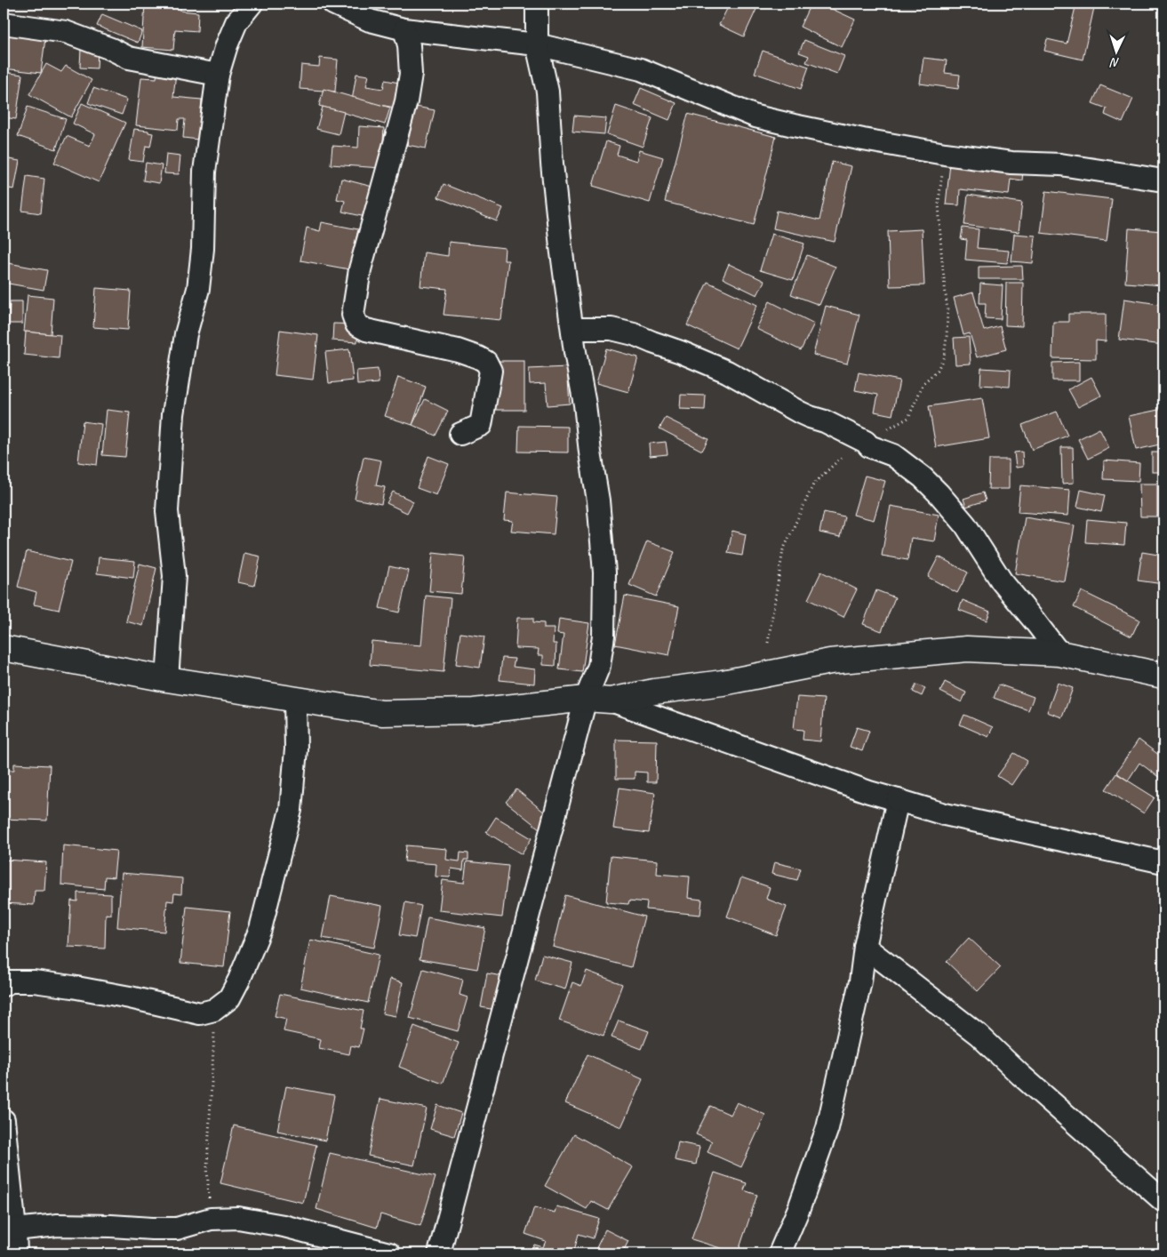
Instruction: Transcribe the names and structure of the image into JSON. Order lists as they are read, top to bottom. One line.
{"north":"bottom"}
